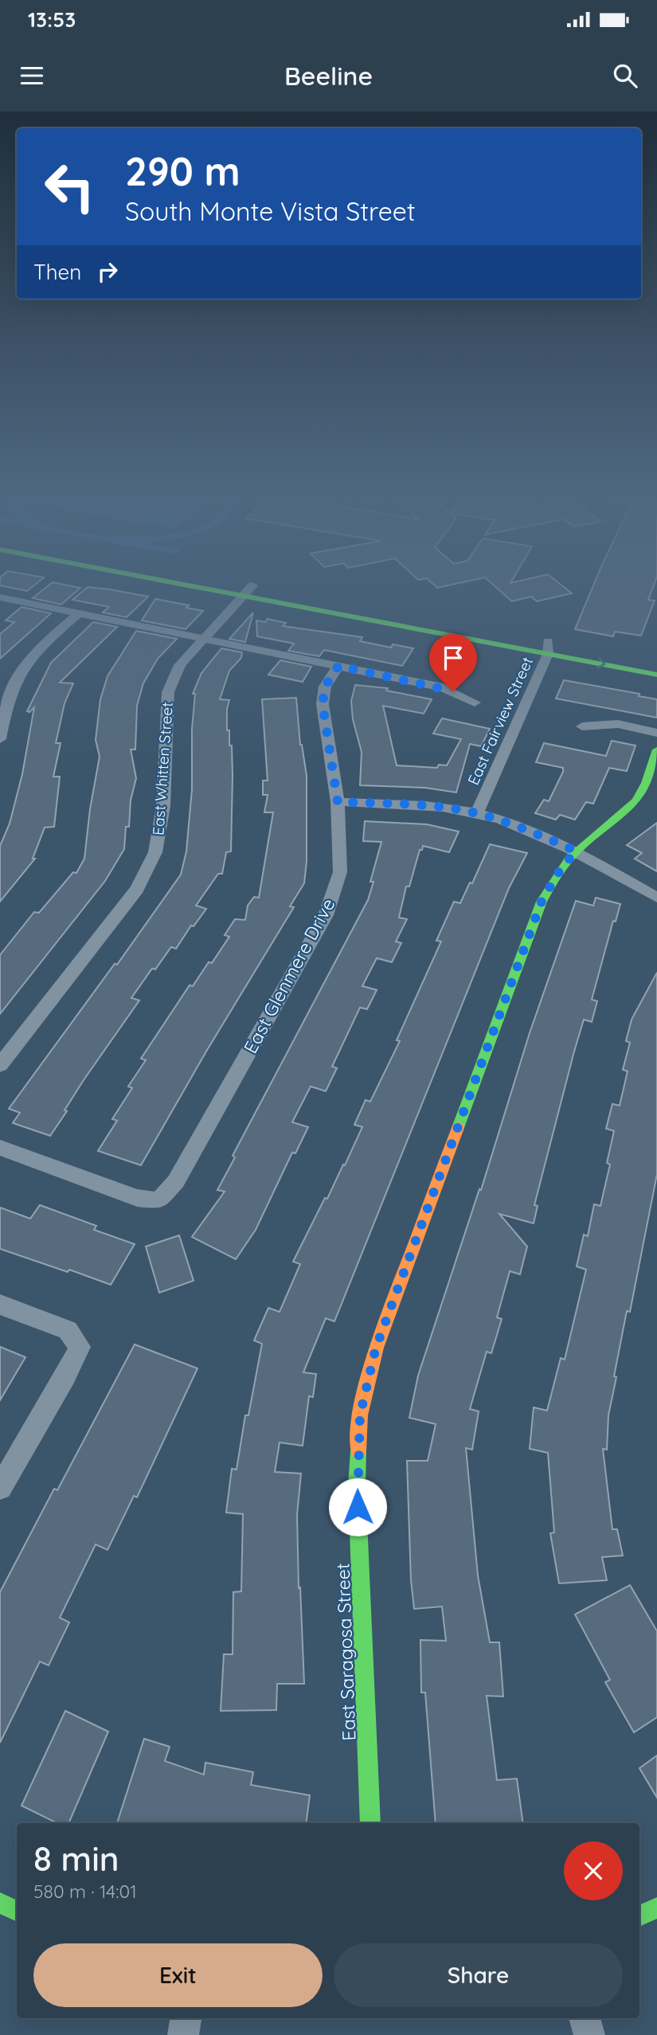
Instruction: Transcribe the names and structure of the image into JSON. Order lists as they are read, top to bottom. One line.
{"streets":{"main road":["East Saragosa Street"],"street":["East Fairview Street","East Whitten Street","East Glenmere Drive"]},"page":{"status":"13:53","header":"Beeline","turn":["290 m","South Monte Vista Street"],"then":"Then","heading":["8 min","580 m · 14:01"],"buttons":["Exit","Share"]}}
